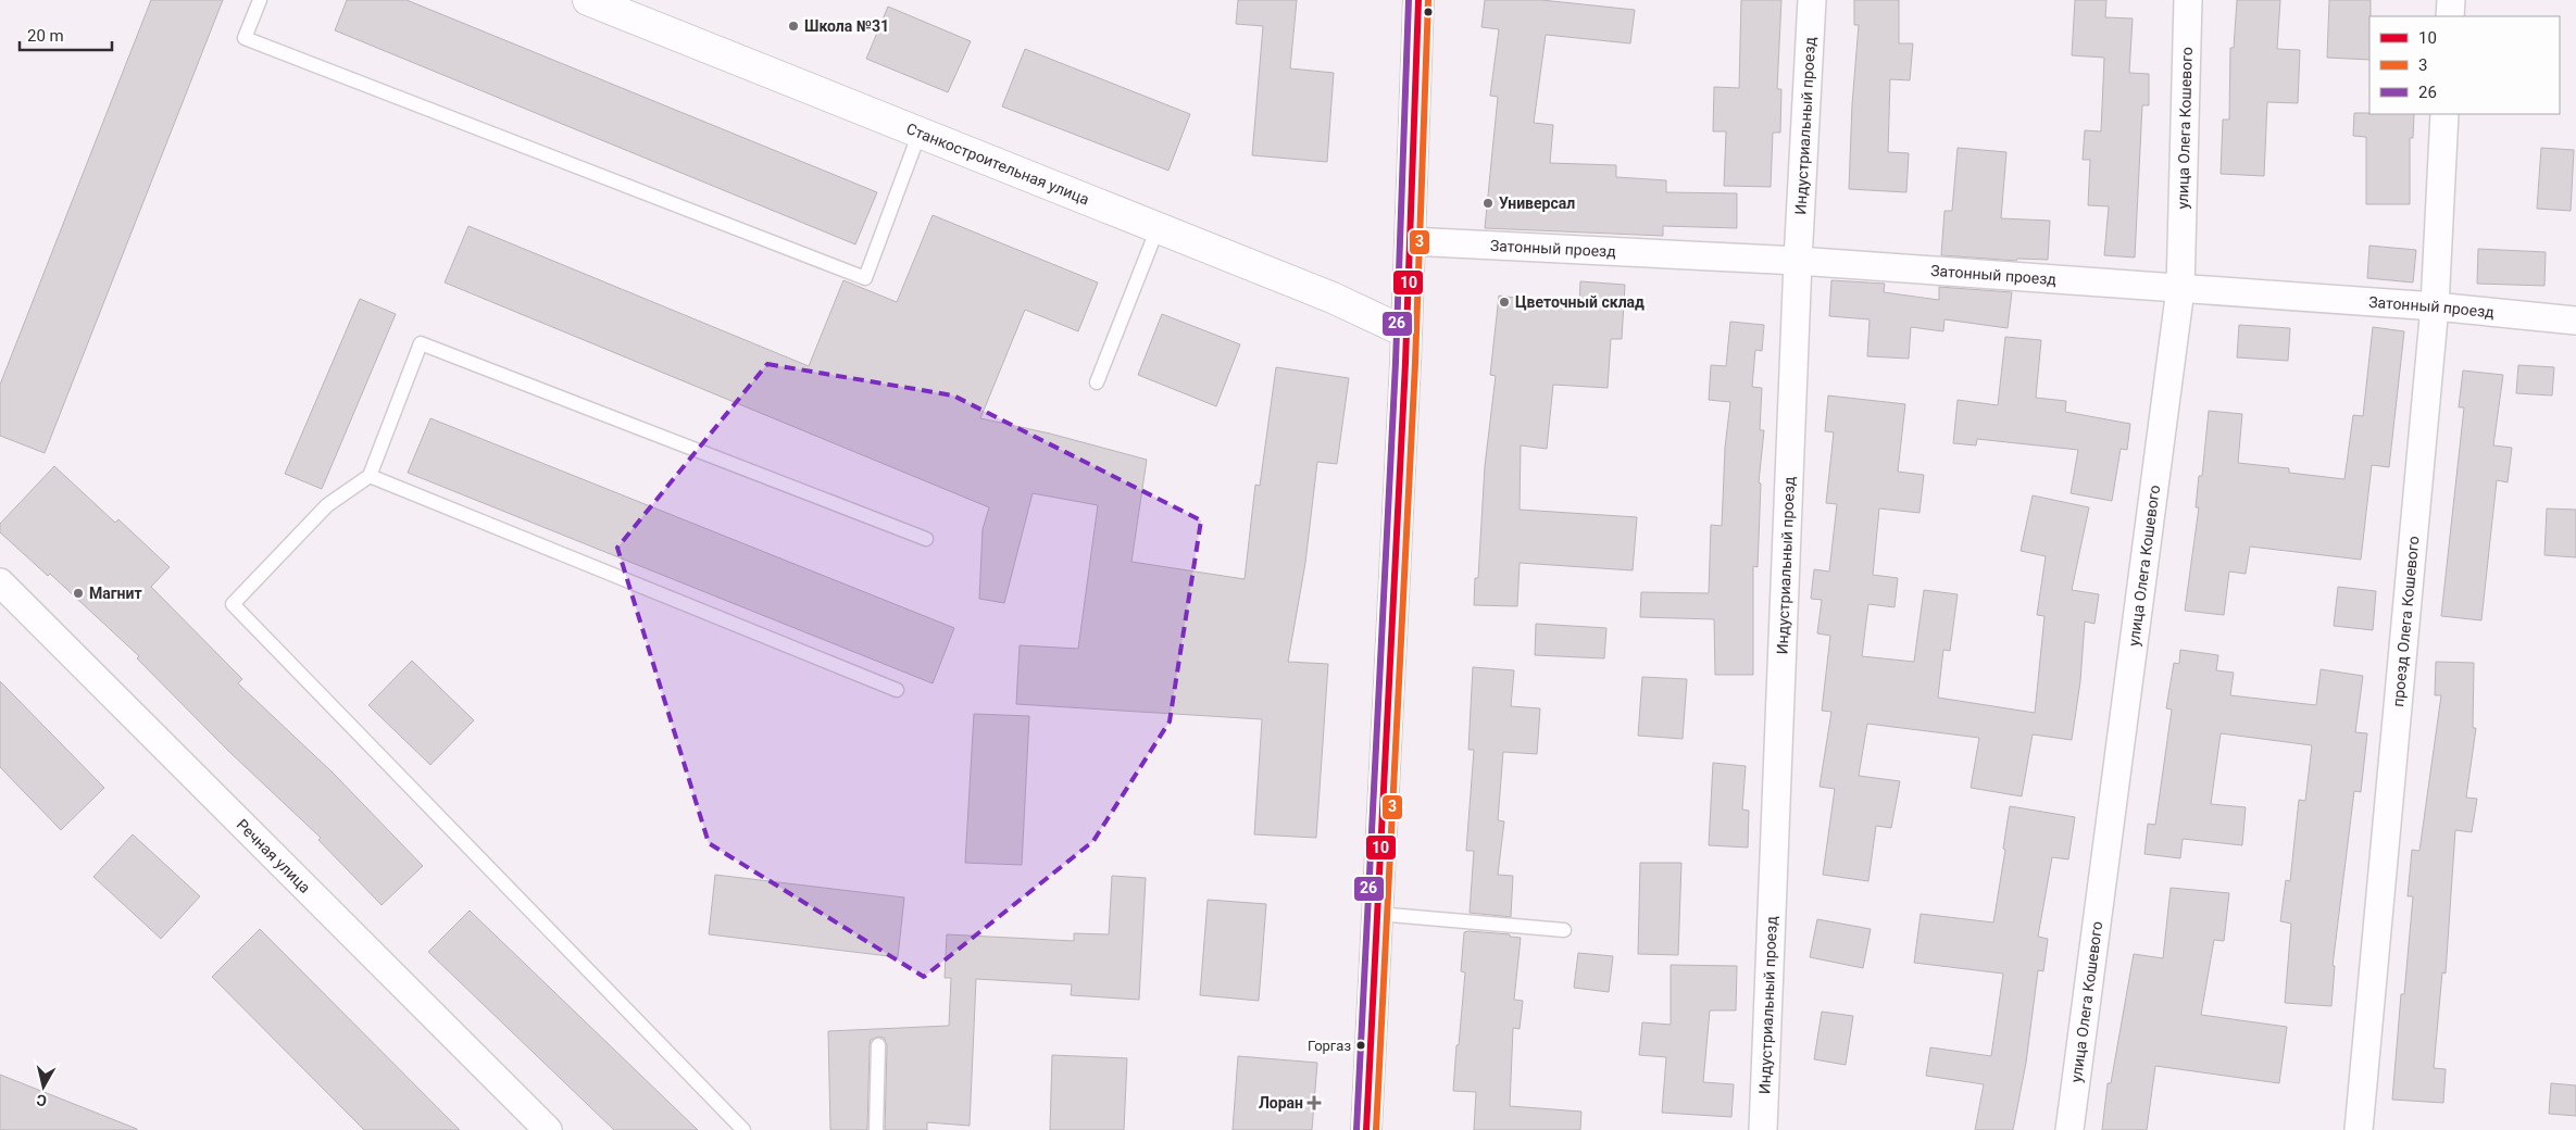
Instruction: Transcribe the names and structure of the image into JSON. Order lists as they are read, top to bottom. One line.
{"streets":{"main road":["Станкостроительная улица"],"street":["Индустриальный проезд","улица Олега Кошевого","Затонный проезд","проезд Олега Кошевого","Речная улица"]},"crossings":[["Индустриальный проезд","Затонный проезд"],["улица Олега Кошевого","Затонный проезд"],["Затонный проезд","проезд Олега Кошевого"]],"places":{"other":["Школа №31","Универсал","Цветочный склад","Магнит","Горгаз"],"health":["Лоран"]},"lines":["transit line 10","transit line 3","transit line 26"],"legend":["10","3","26"],"scale_bar":"20 m","north":"bottom"}
